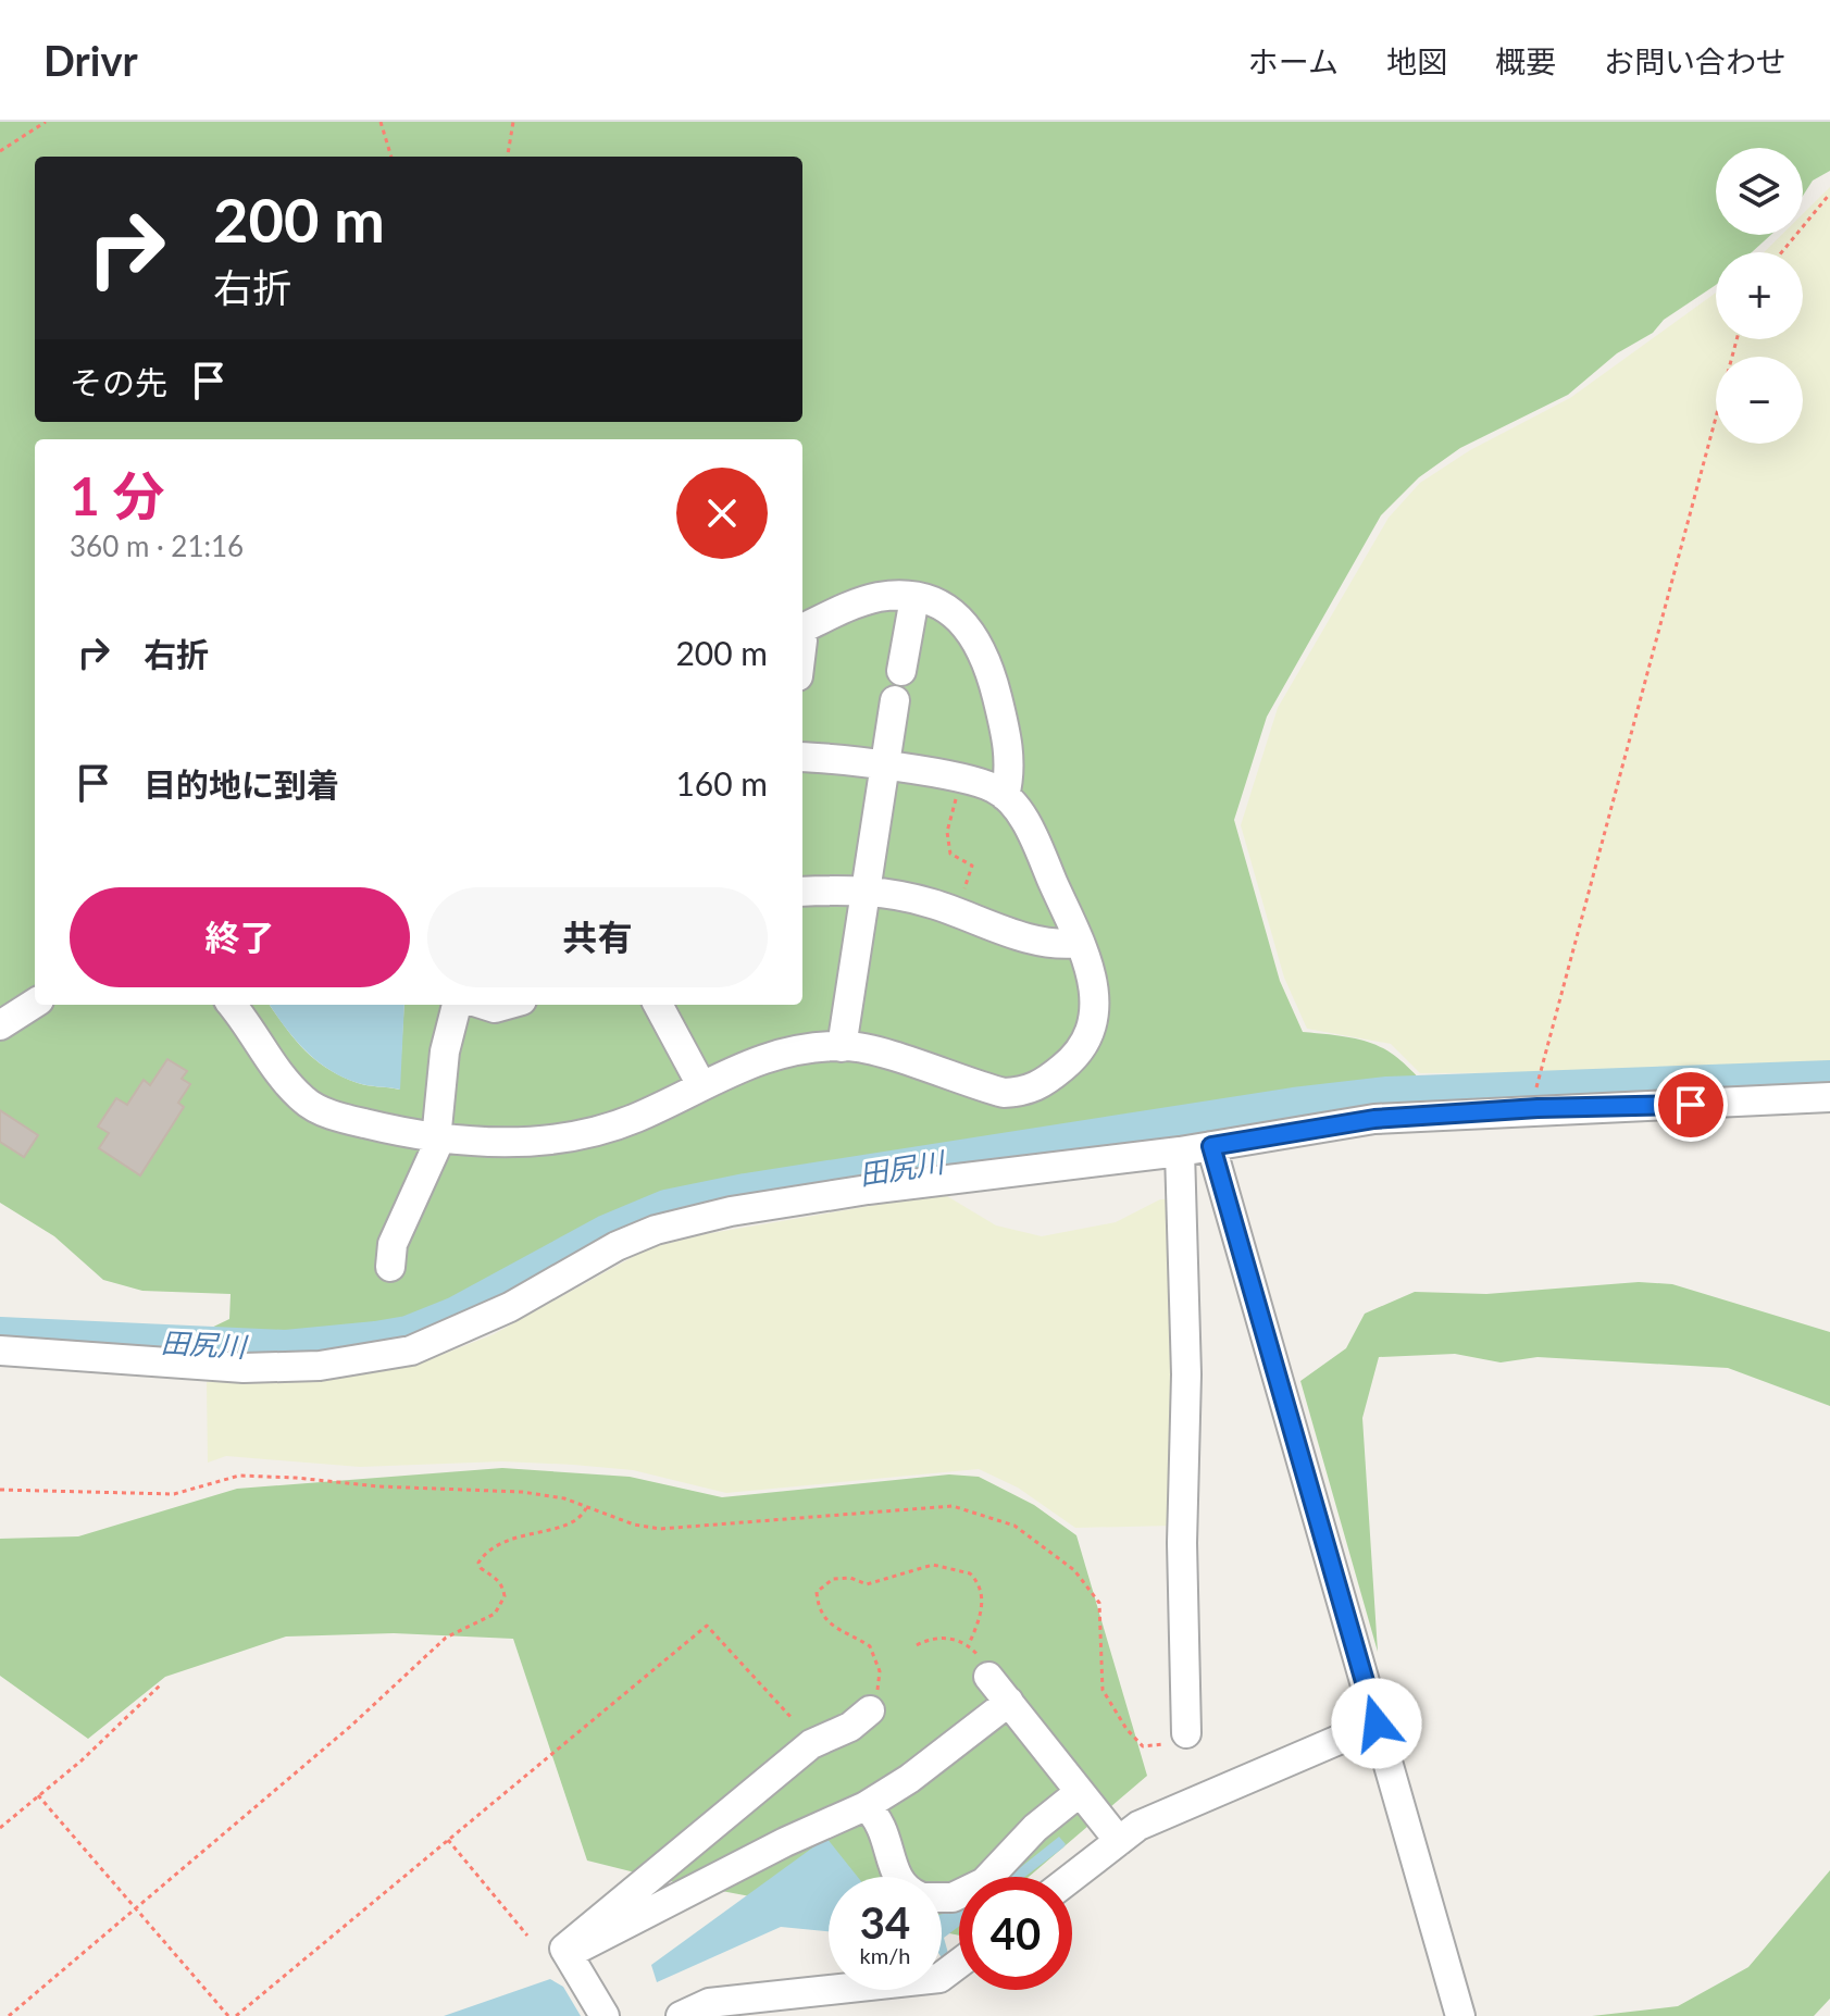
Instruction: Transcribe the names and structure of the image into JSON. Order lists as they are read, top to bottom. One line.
{"water":["田尻川"],"page":{"header":"Drivr","nav":["ホーム","地図","概要","お問い合わせ"],"map_buttons":["+","−"],"turn":["200 m","右折"],"then":"その先","heading":["1 分","360 m · 21:16"],"list":[{"name":"右折","value":"200 m"},{"name":"目的地に到着","value":"160 m"}],"buttons":["終了","共有"],"speed":"34 km/h","limit":"40"}}
